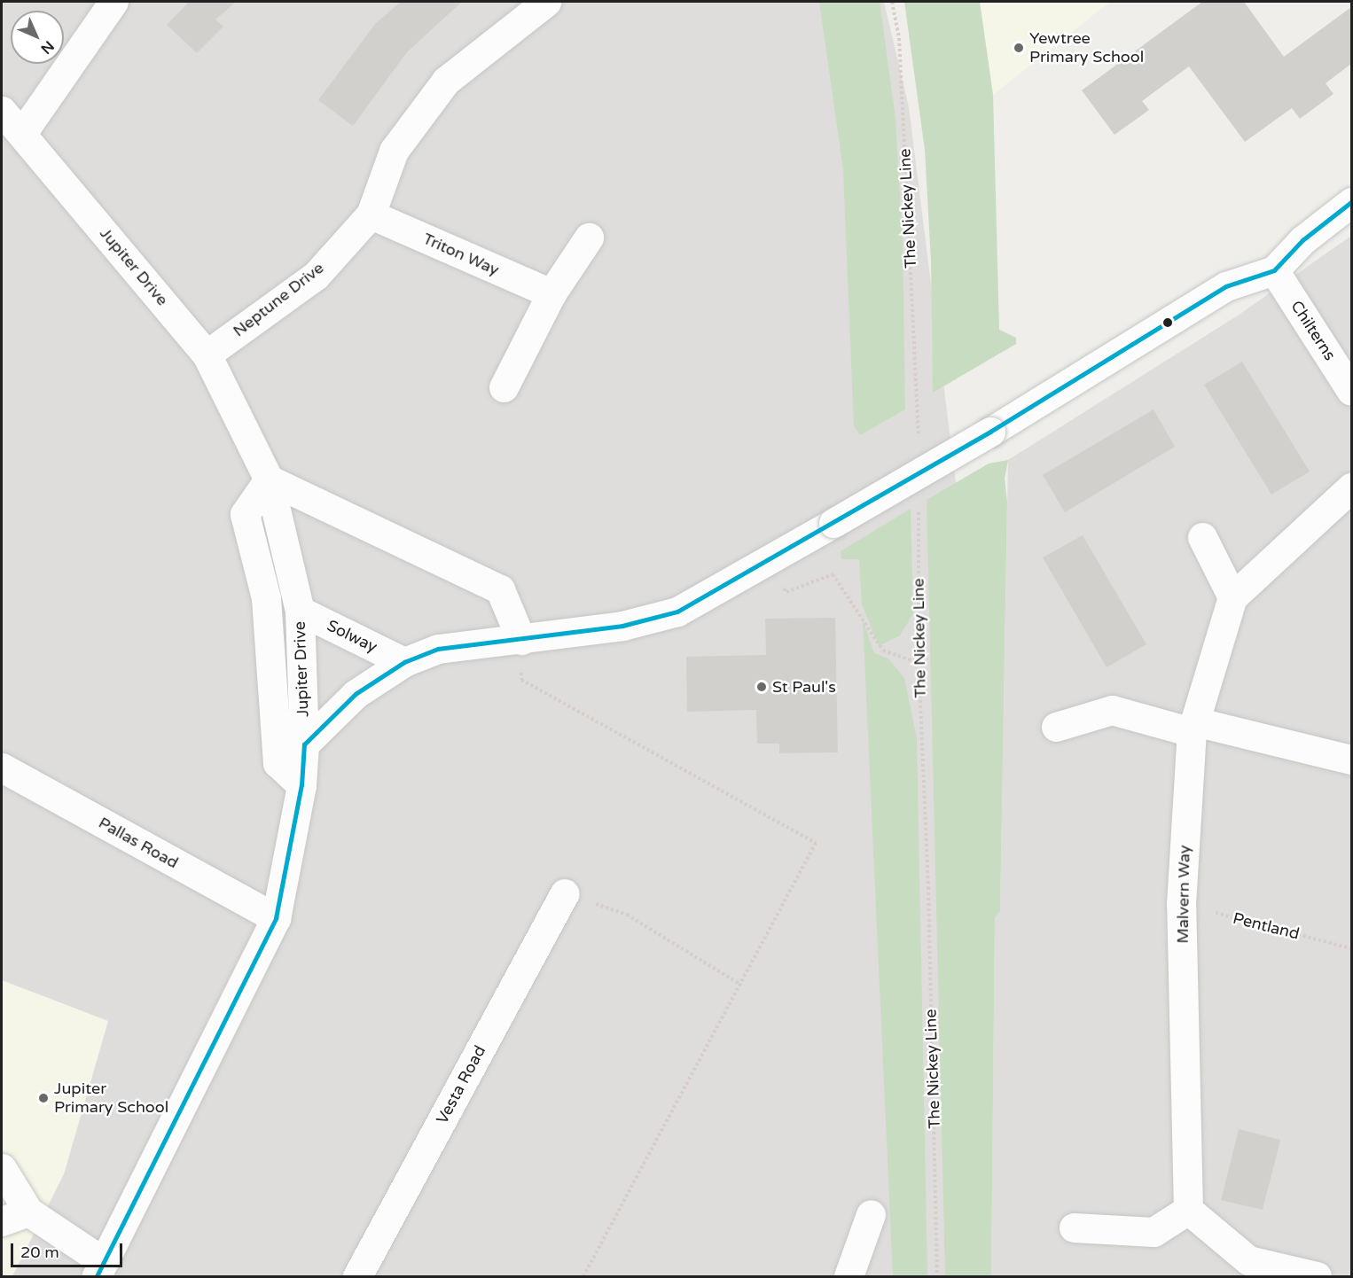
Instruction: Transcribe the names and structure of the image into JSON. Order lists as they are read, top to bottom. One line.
{"streets":{"street":["Triton Way","Jupiter Drive","Neptune Drive","Chilterns","Solway","Pallas Road","Malvern Way","Vesta Road"],"path":["The Nickey Line","Pentland"]},"crossings":[["Triton Way","Neptune Drive"],["Jupiter Drive","Neptune Drive"],["Jupiter Drive","Solway"],["Jupiter Drive","Pallas Road"],["Chilterns","Solway"],["Malvern Way","Pentland"]],"places":["Yewtree Primary School","St Paul's","Jupiter Primary School"],"scale_bar":"20 m","north":"bottom right"}
